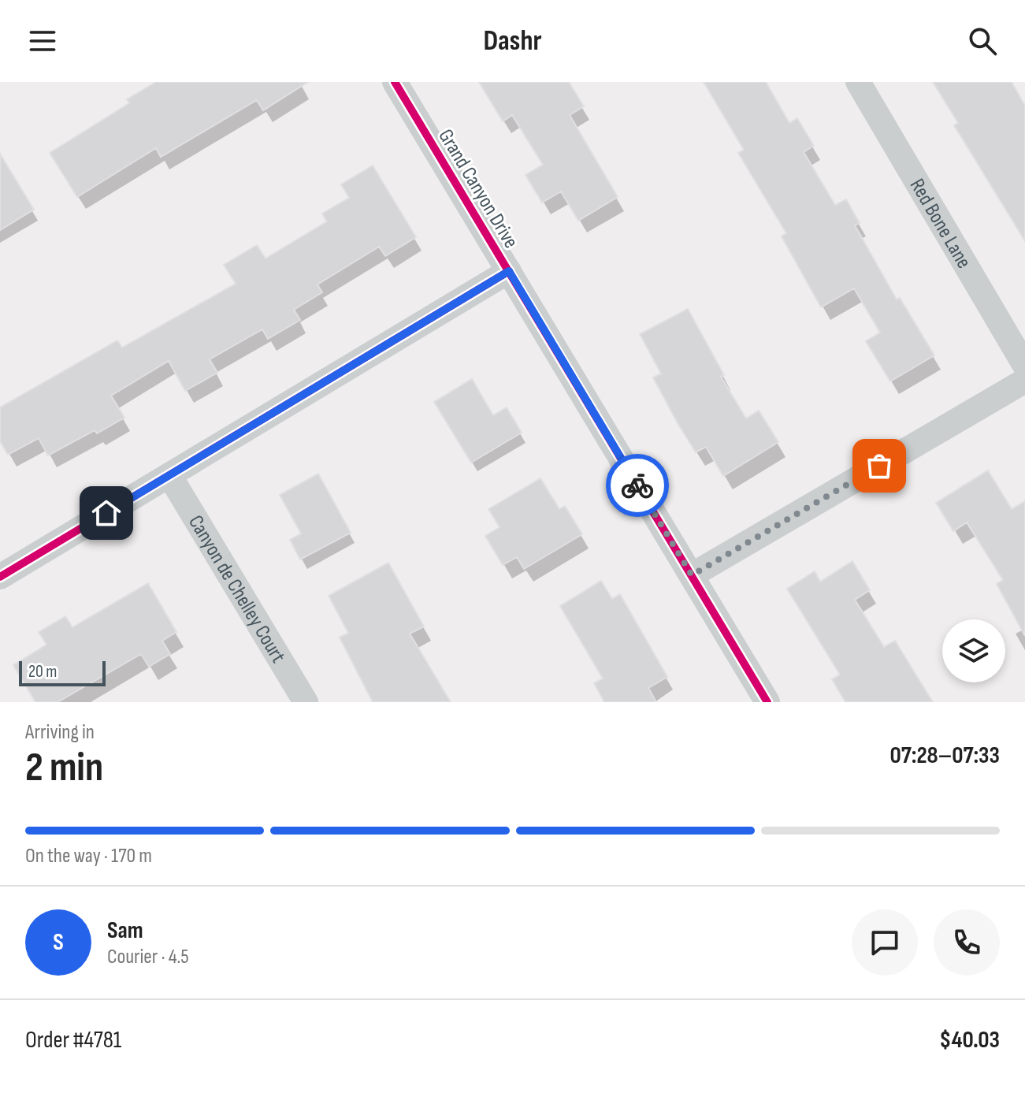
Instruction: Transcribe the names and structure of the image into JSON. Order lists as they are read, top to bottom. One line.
{"streets":{"street":["Grand Canyon Drive","Red Bone Lane","Canyon de Chelley Court"]},"scale_bar":"20 m","page":{"header":"Dashr","scale":"20 m","heading":["2 min","Arriving in","07:28–07:33"],"panel":["Sam","Courier · 4.5","Order #4781","$40.03"],"bar":"On the way · 170 m","round":"S"}}
